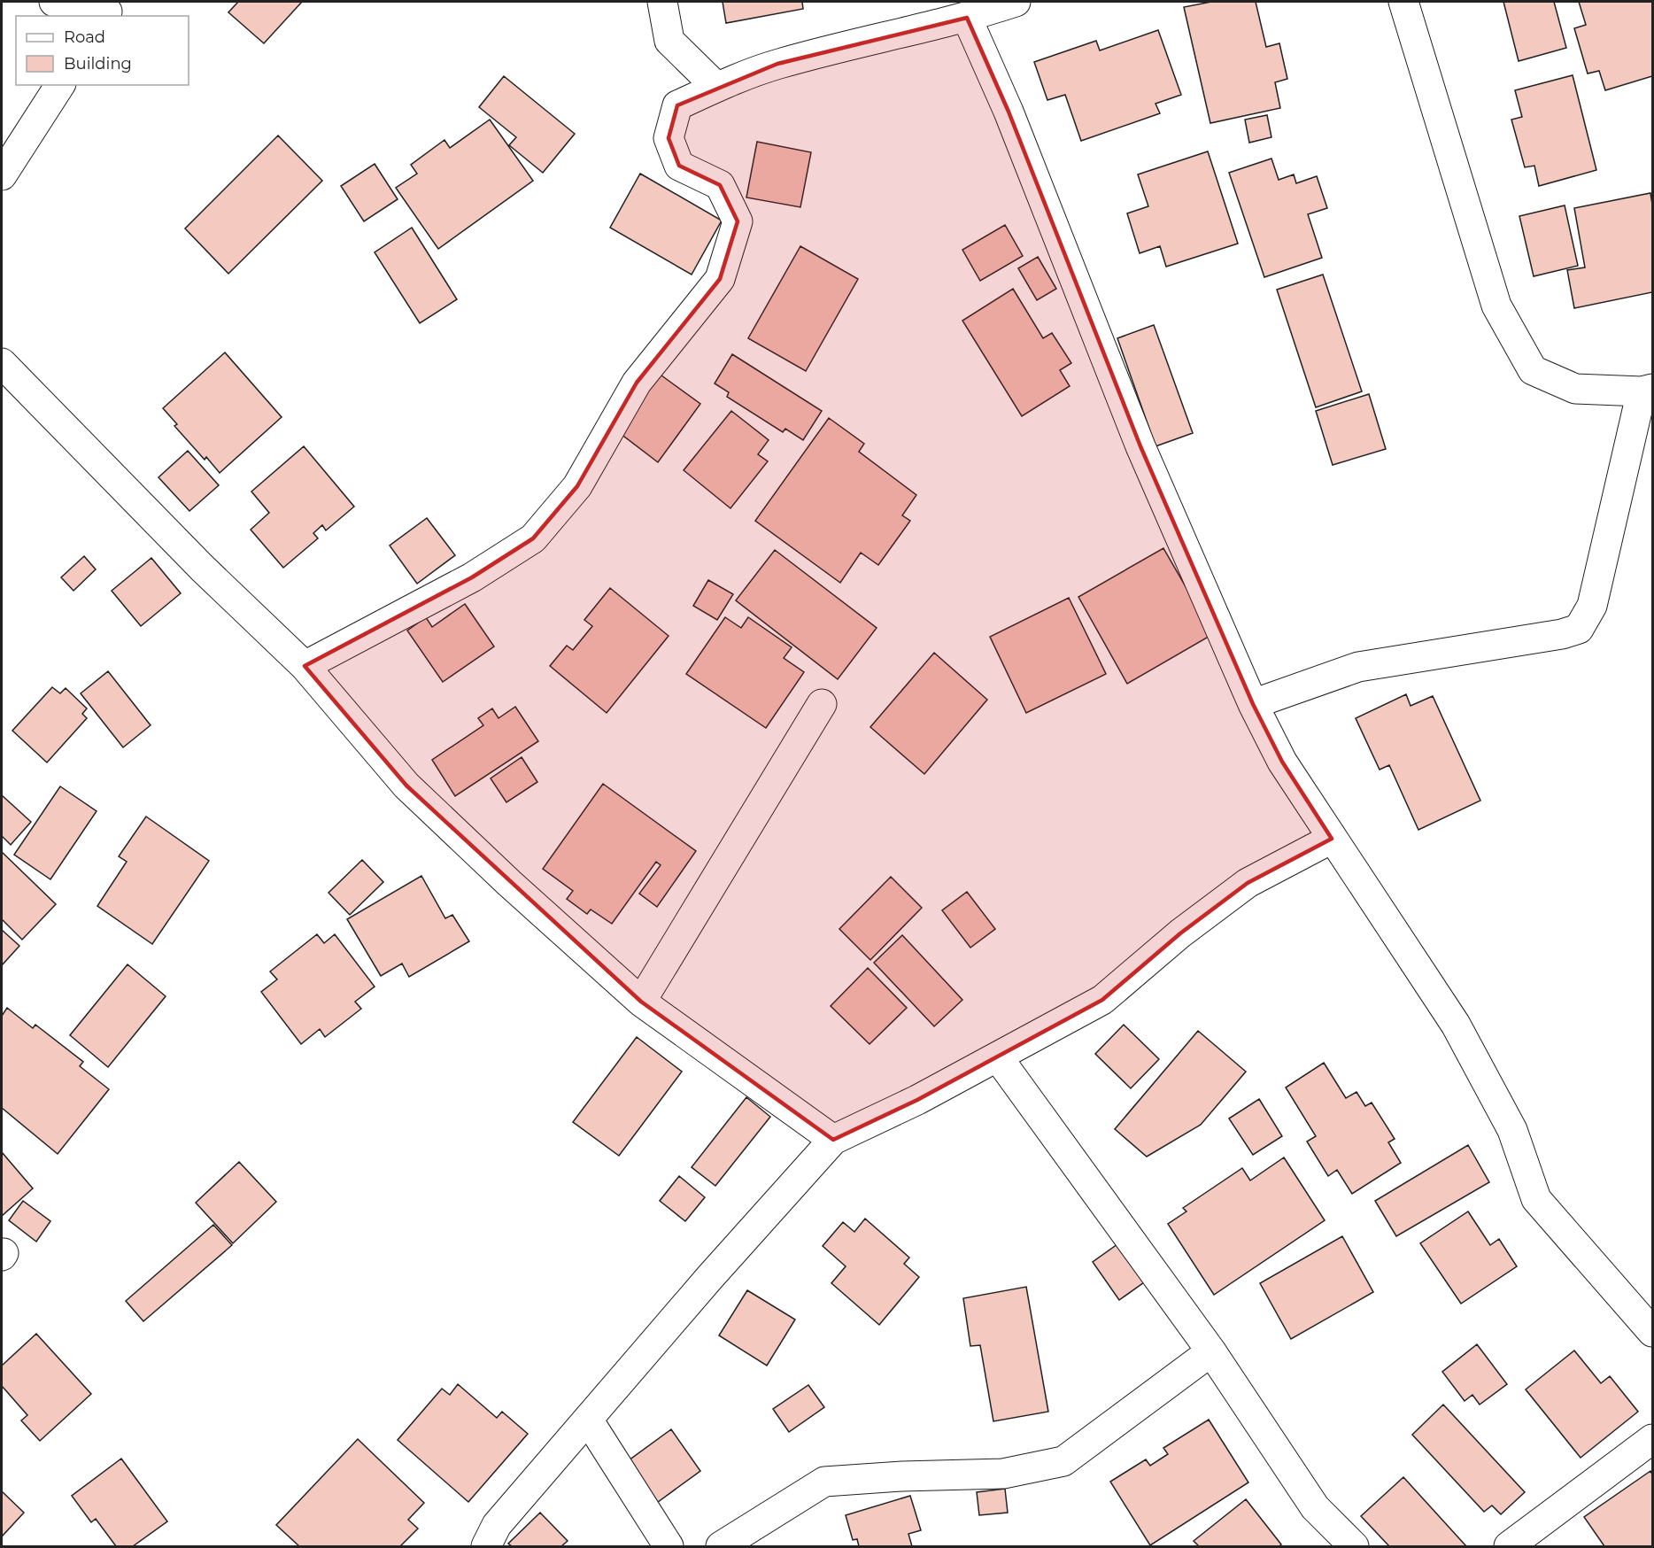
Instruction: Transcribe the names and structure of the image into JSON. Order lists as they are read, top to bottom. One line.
{"legend":["Road","Building"]}
